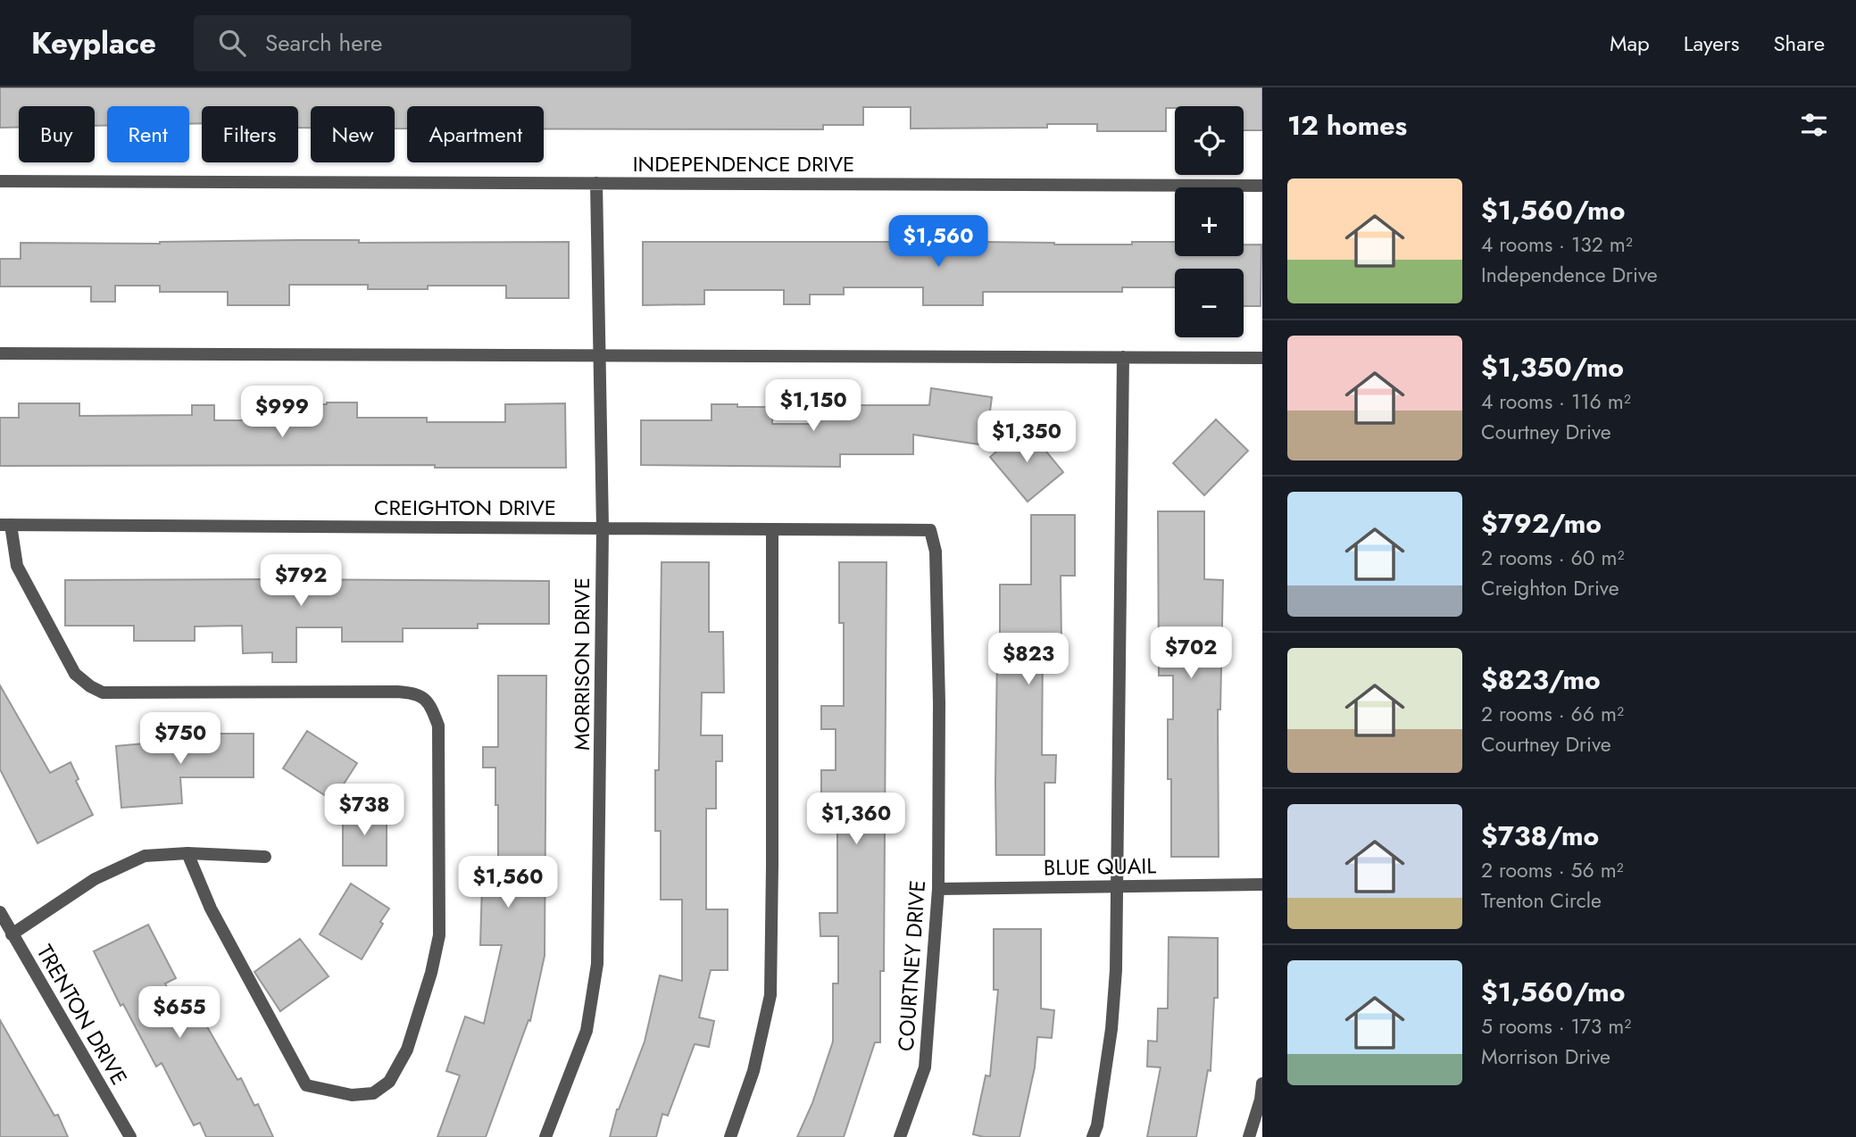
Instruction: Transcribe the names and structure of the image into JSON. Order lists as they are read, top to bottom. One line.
{"streets":{"street":["INDEPENDENCE DRIVE","CREIGHTON DRIVE","MORRISON DRIVE","BLUE QUAIL","COURTNEY DRIVE","TRENTON DRIVE"]},"crossings":[["INDEPENDENCE DRIVE","MORRISON DRIVE"],["CREIGHTON DRIVE","MORRISON DRIVE"],["CREIGHTON DRIVE","COURTNEY DRIVE"],["BLUE QUAIL","COURTNEY DRIVE"]],"page":{"header":"Keyplace","search":"Search here","nav":["Map","Layers","Share"],"heading":"12 homes","map_buttons":["+","−"],"chip":["Buy","Rent","Filters","New","Apartment"],"list":[{"name":"$1,560/mo","note":"4 rooms · 132 m² · Independence Drive"},{"name":"$1,350/mo","note":"4 rooms · 116 m² · Courtney Drive"},{"name":"$792/mo","note":"2 rooms · 60 m² · Creighton Drive"},{"name":"$823/mo","note":"2 rooms · 66 m² · Courtney Drive"},{"name":"$738/mo","note":"2 rooms · 56 m² · Trenton Circle"},{"name":"$1,560/mo","note":"5 rooms · 173 m² · Morrison Drive"}],"price":["$1,560","$1,150","$999","$1,350","$792","$702","$823","$750","$738","$1,360","$1,560","$655"]}}
